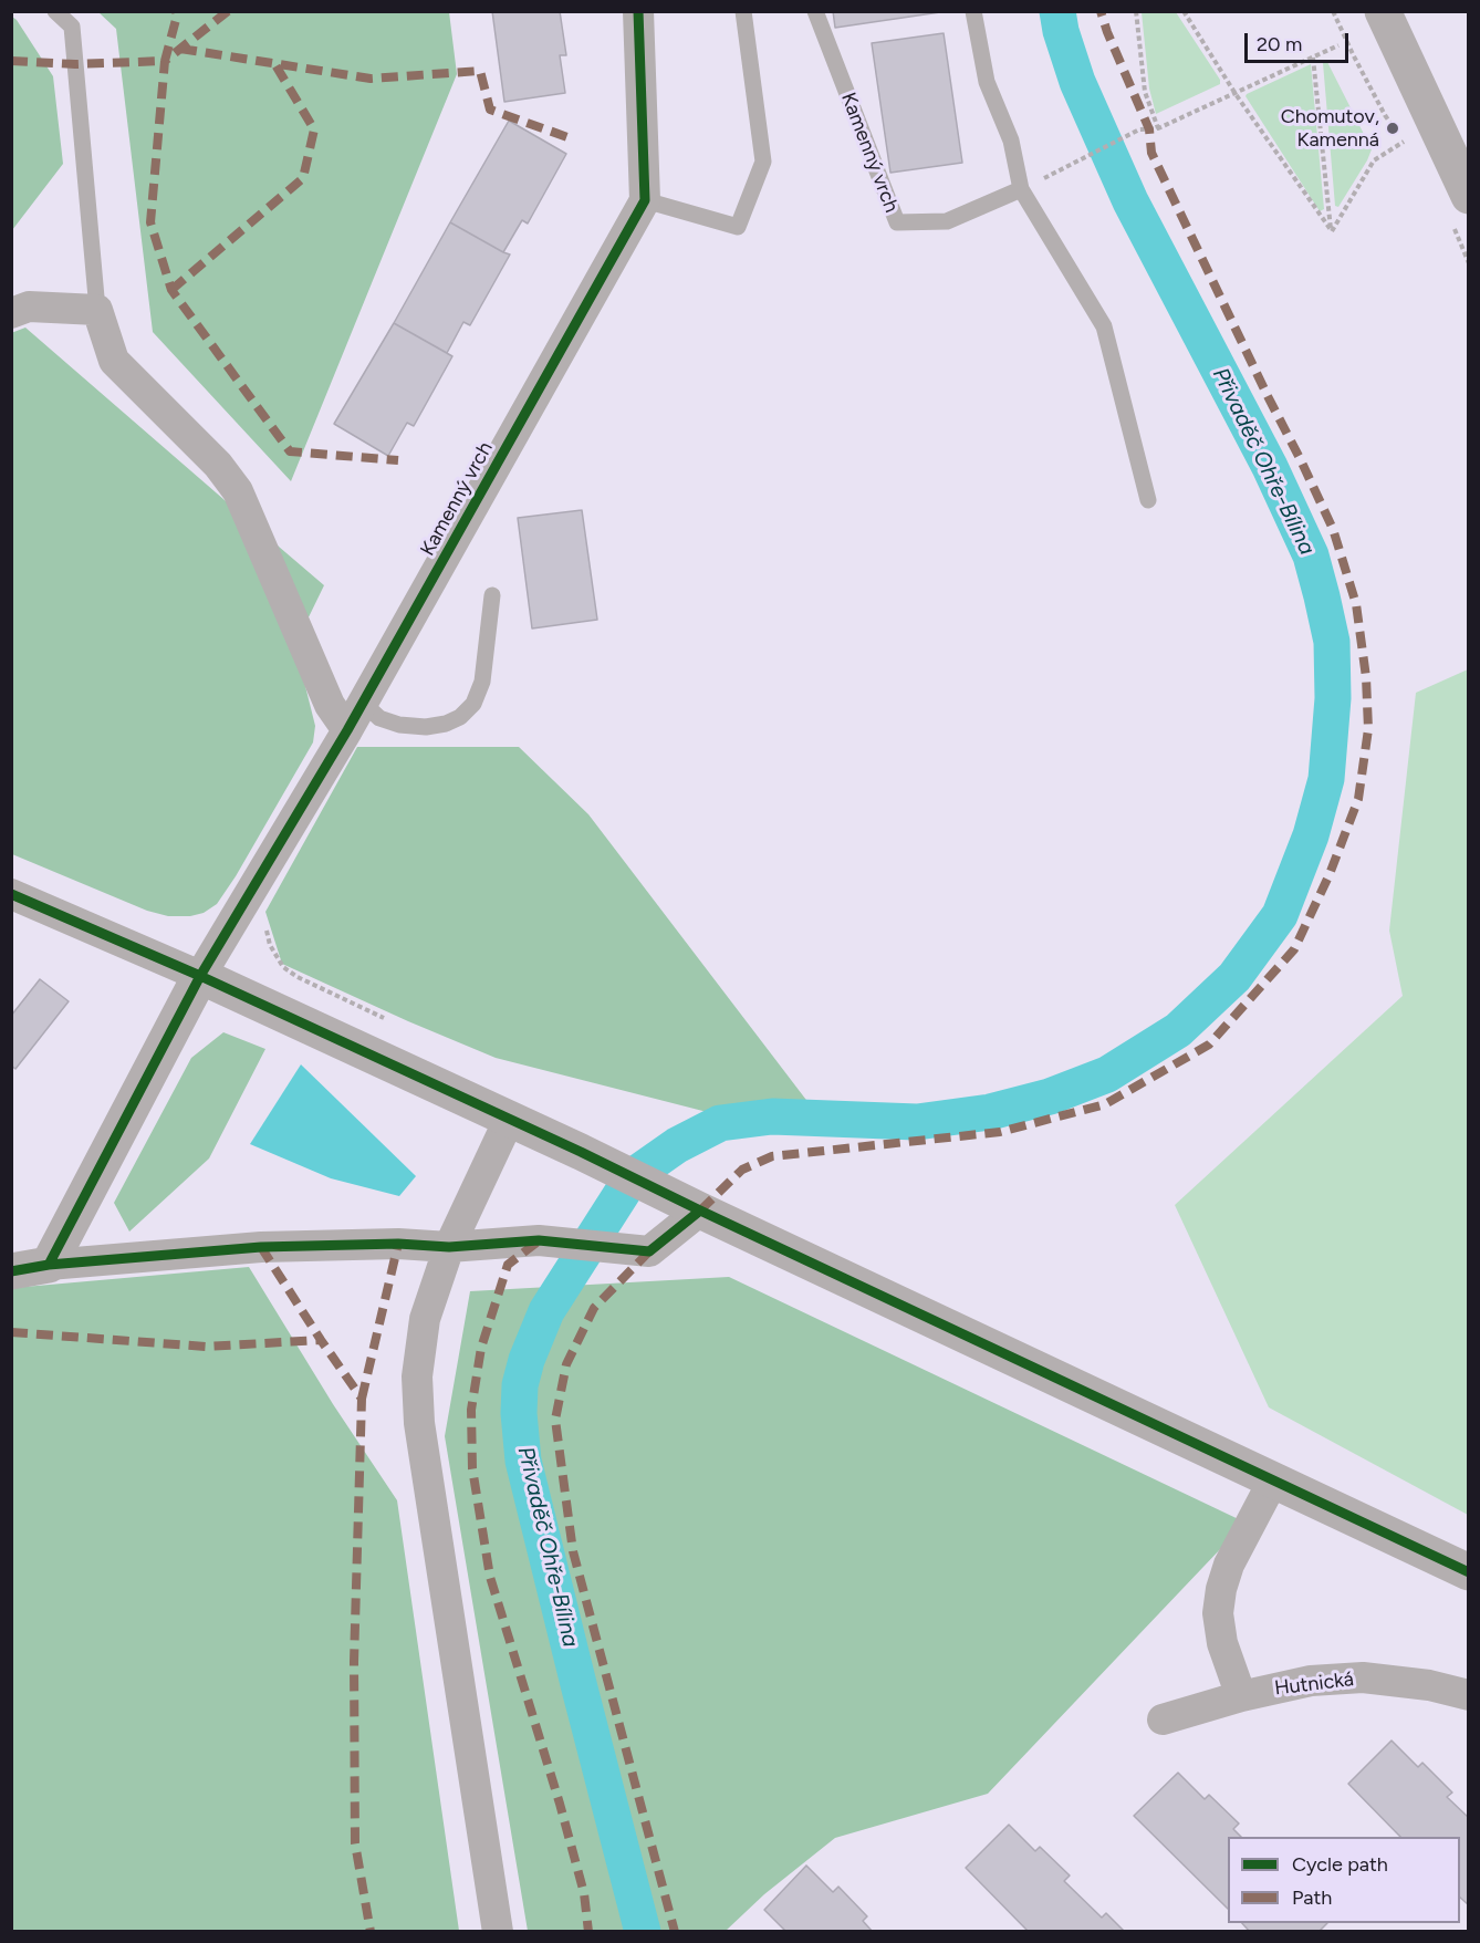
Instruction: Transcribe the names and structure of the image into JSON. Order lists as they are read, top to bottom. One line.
{"streets":{"street":["Kamenný vrch","Hutnická"]},"water":["Přivaděč Ohře-Bílina"],"places":["Chomutov, Kamenná"],"legend":["Cycle path","Path"],"scale_bar":"20 m"}
